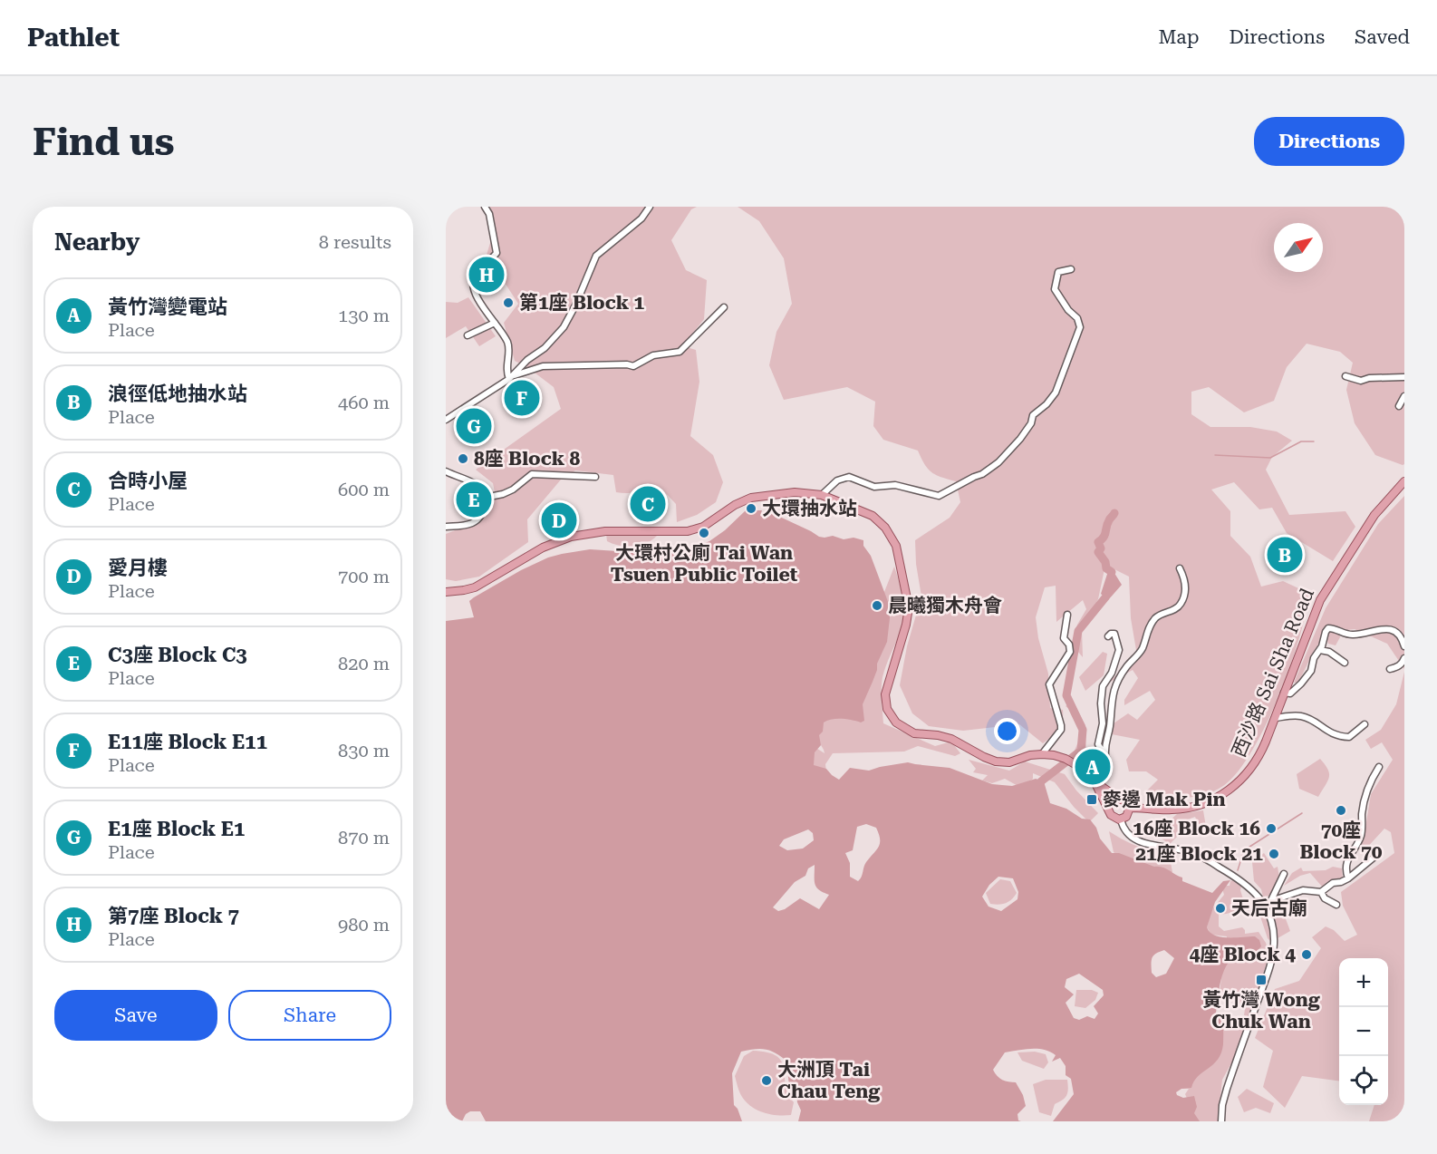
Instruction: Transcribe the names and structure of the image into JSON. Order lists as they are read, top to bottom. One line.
{"streets":{"main road":["西沙路 Sai Sha Road"]},"places":{"other":["第1座 Block 1","8座 Block 8","大環抽水站","大環村公廁 Tai Wan Tsuen Public Toilet","晨曦獨木舟會","70座 Block 70","16座 Block 16","21座 Block 21","天后古廟","4座 Block 4","大洲頂 Tai Chau Teng"],"transit":["麥邊 Mak Pin","黃竹灣 Wong Chuk Wan"]},"north":"top right","page":{"header":"Pathlet","nav":["Map","Directions","Saved"],"buttons":["Directions",["Save","Share"]],"title":"Find us","heading":["Nearby","8 results"],"pins":["H","F","G","E","C","D","B","A"],"list":[{"mark":"A","name":"黃竹灣變電站","note":"Place","value":"130 m"},{"mark":"B","name":"浪徑低地抽水站","note":"Place","value":"460 m"},{"mark":"C","name":"合時小屋","note":"Place","value":"600 m"},{"mark":"D","name":"愛月樓","note":"Place","value":"700 m"},{"mark":"E","name":"C3座 Block C3","note":"Place","value":"820 m"},{"mark":"F","name":"E11座 Block E11","note":"Place","value":"830 m"},{"mark":"G","name":"E1座 Block E1","note":"Place","value":"870 m"},{"mark":"H","name":"第7座 Block 7","note":"Place","value":"980 m"}],"map_buttons":["+","−"]}}
